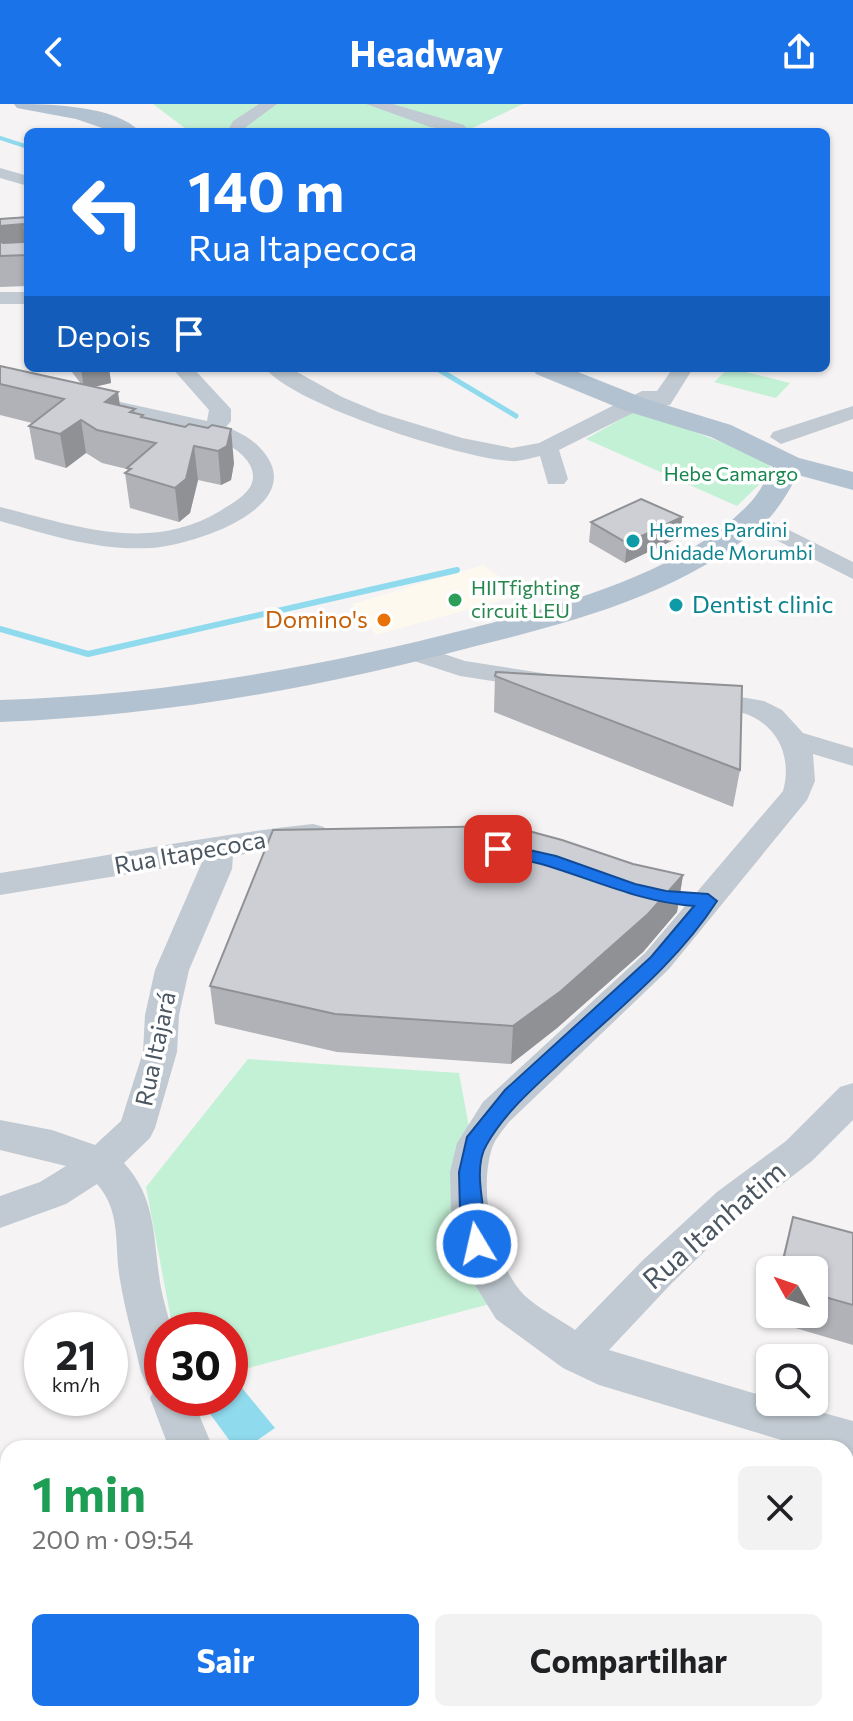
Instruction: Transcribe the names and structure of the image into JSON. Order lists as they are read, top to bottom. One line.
{"streets":{"street":["Rua Itapecoca","Rua Itajará","Rua Itanhatim"]},"crossings":[["Rua Itapecoca","Rua Itajará"]],"parks":["Hebe Camargo"],"places":["Hermes Pardini Unidade Morumbi","HIITfighting circuit LEU","Dentist clinic","Domino's"],"north":"top left","page":{"header":"Headway","turn":["140 m","Rua Itapecoca"],"then":"Depois","speed":"21 km/h","limit":"30","heading":["1 min","200 m · 09:54"],"buttons":["Sair","Compartilhar"]}}
